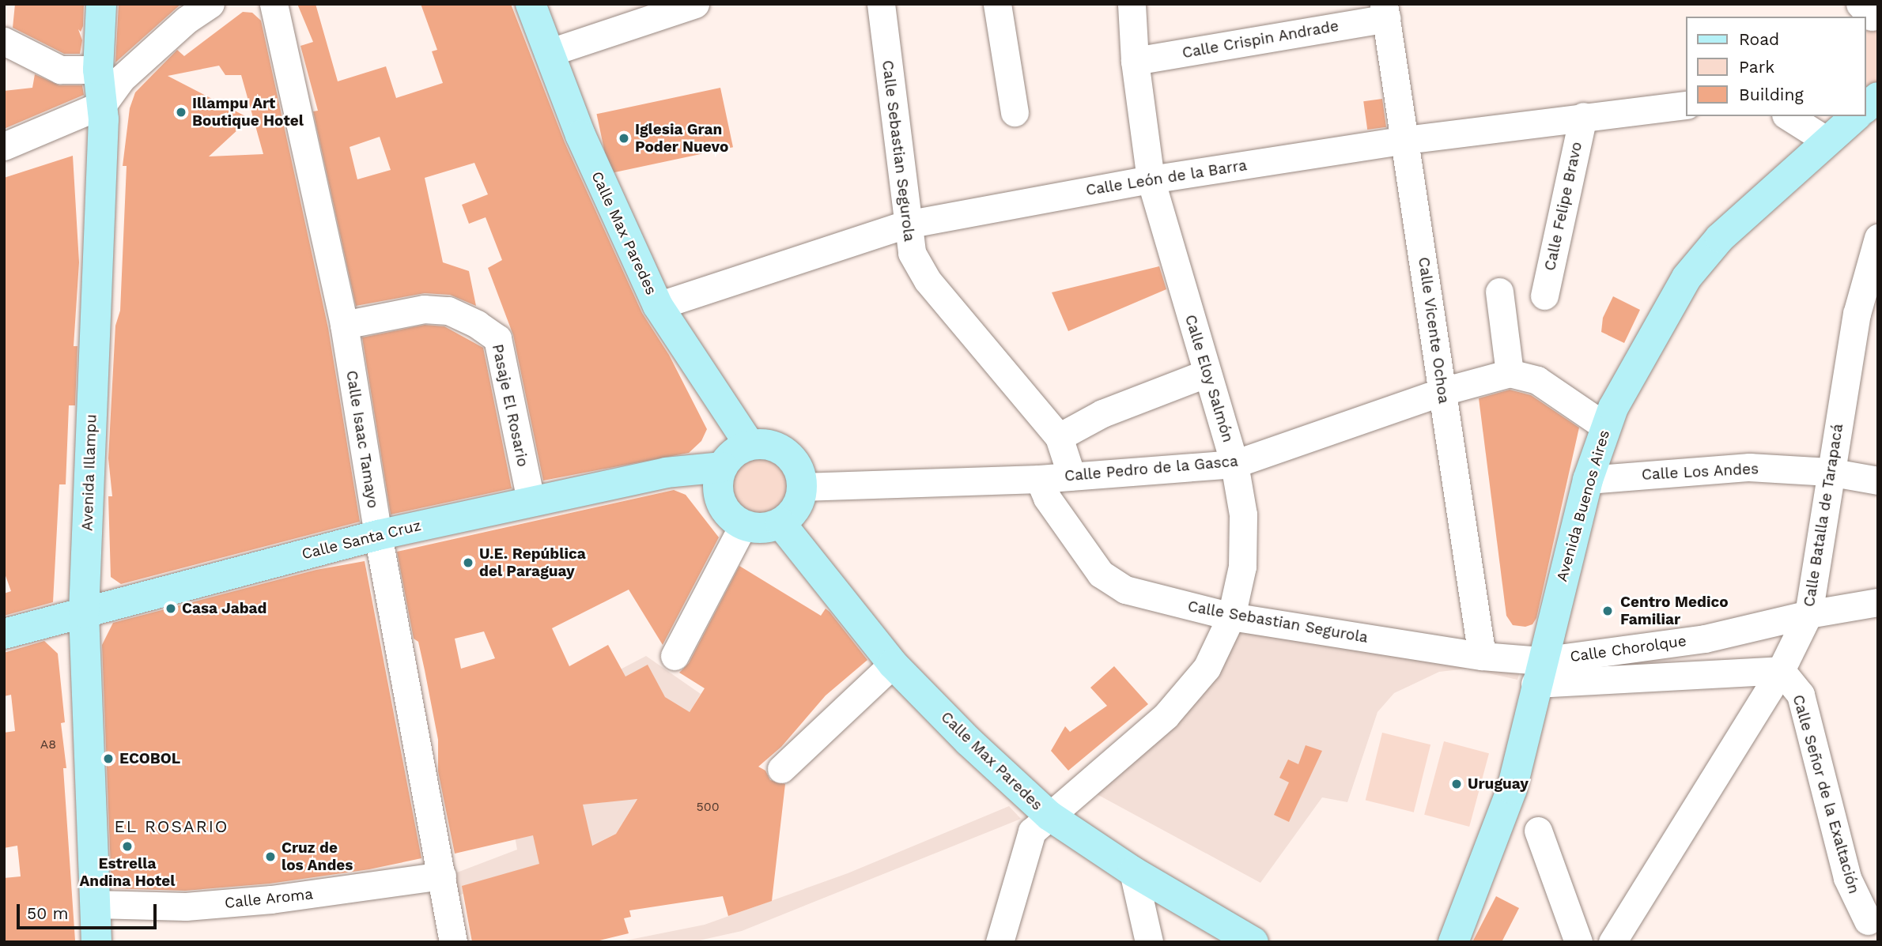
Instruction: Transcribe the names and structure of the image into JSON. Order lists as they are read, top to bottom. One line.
{"streets":{"main road":["Calle Max Paredes","Avenida Illampu","Avenida Buenos Aires","Calle Santa Cruz"],"street":["Calle Crispin Andrade","Calle Sebastian Segurola","Calle León de la Barra","Calle Felipe Bravo","Calle Vicente Ochoa","Calle Eloy Salmón","Pasaje El Rosario","Calle Isaac Tamayo","Calle Pedro de la Gasca","Calle Los Andes","Calle Batalla de Tarapacá","Calle Chorolque","Calle Señor de la Exaltación","Calle Aroma"]},"crossings":[["Calle Crispin Andrade","Calle Vicente Ochoa"],["Calle Crispin Andrade","Calle Eloy Salmón"],["Calle Sebastian Segurola","Calle León de la Barra"],["Calle Sebastian Segurola","Calle Vicente Ochoa"],["Calle Sebastian Segurola","Calle Eloy Salmón"],["Calle Sebastian Segurola","Calle Pedro de la Gasca"],["Calle Sebastian Segurola","Avenida Buenos Aires"],["Calle Sebastian Segurola","Calle Chorolque"],["Calle León de la Barra","Calle Felipe Bravo"],["Calle León de la Barra","Calle Max Paredes"],["Calle León de la Barra","Calle Vicente Ochoa"],["Calle León de la Barra","Calle Eloy Salmón"],["Calle Max Paredes","Calle Eloy Salmón"],["Calle Max Paredes","Calle Pedro de la Gasca"],["Calle Max Paredes","Calle Santa Cruz"],["Calle Vicente Ochoa","Calle Pedro de la Gasca"],["Calle Eloy Salmón","Calle Pedro de la Gasca"],["Pasaje El Rosario","Calle Isaac Tamayo"],["Pasaje El Rosario","Calle Santa Cruz"],["Calle Isaac Tamayo","Calle Santa Cruz"],["Calle Isaac Tamayo","Calle Aroma"],["Calle Pedro de la Gasca","Avenida Buenos Aires"],["Calle Pedro de la Gasca","Calle Santa Cruz"],["Calle Los Andes","Avenida Buenos Aires"],["Calle Los Andes","Calle Batalla de Tarapacá"],["Avenida Illampu","Calle Santa Cruz"],["Avenida Illampu","Calle Aroma"],["Avenida Buenos Aires","Calle Chorolque"],["Calle Batalla de Tarapacá","Calle Chorolque"],["Calle Batalla de Tarapacá","Calle Señor de la Exaltación"],["Calle Chorolque","Calle Señor de la Exaltación"]],"districts":["EL ROSARIO"],"places":["Illampu Art Boutique Hotel","Iglesia Gran Poder Nuevo","U.E. República del Paraguay","Casa Jabad","Centro Medico Familiar","ECOBOL","Uruguay","Estrella Andina Hotel","Cruz de los Andes"],"house_numbers":["A8","500"],"legend":["Road","Park","Building"],"scale_bar":"50 m"}
